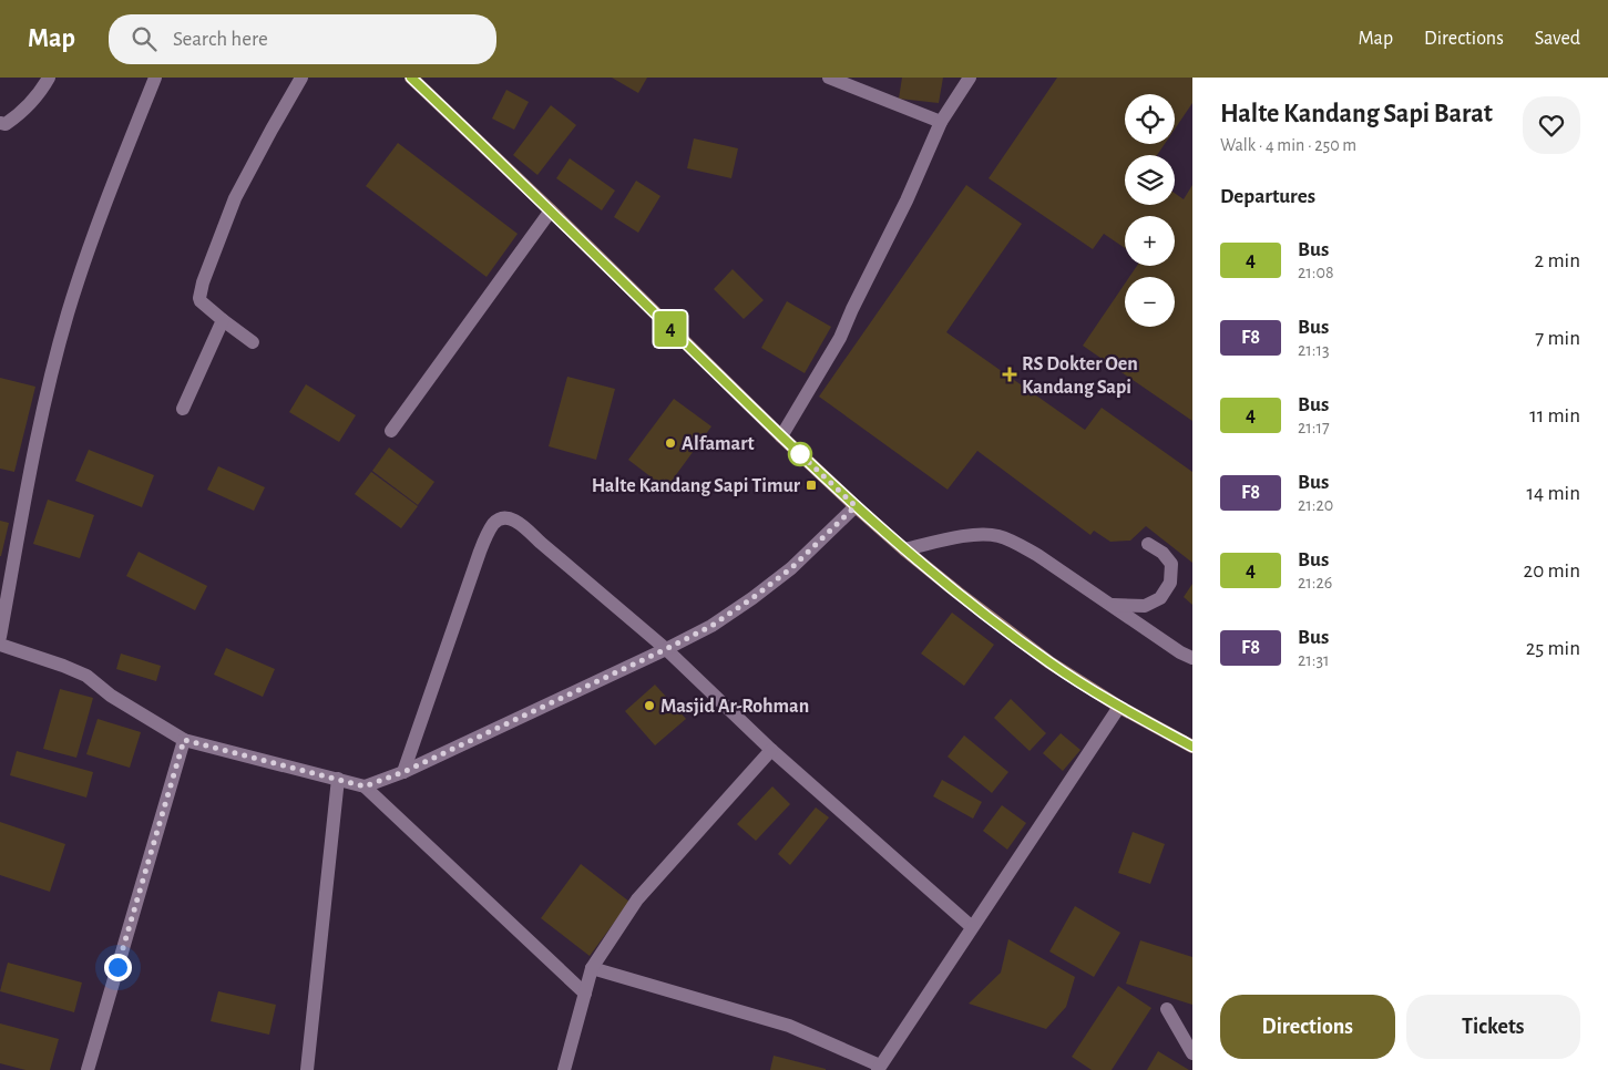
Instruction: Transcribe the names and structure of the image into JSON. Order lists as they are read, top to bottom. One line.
{"places":{"health":["RS Dokter Oen Kandang Sapi"],"other":["Alfamart","Masjid Ar-Rohman"],"transit":["Halte Kandang Sapi Timur"]},"lines":["bus line 4"],"page":{"header":"Map","search":"Search here","nav":["Map","Directions","Saved"],"on_map":"4","heading":[["Halte Kandang Sapi Barat","Walk · 4 min · 250 m"],"Departures"],"map_buttons":["+","−"],"list":[{"mark":"4","name":"Bus","note":"21:08","value":"2 min"},{"mark":"F8","name":"Bus","note":"21:13","value":"7 min"},{"mark":"4","name":"Bus","note":"21:17","value":"11 min"},{"mark":"F8","name":"Bus","note":"21:20","value":"14 min"},{"mark":"4","name":"Bus","note":"21:26","value":"20 min"},{"mark":"F8","name":"Bus","note":"21:31","value":"25 min"}],"buttons":["Directions","Tickets"]}}
